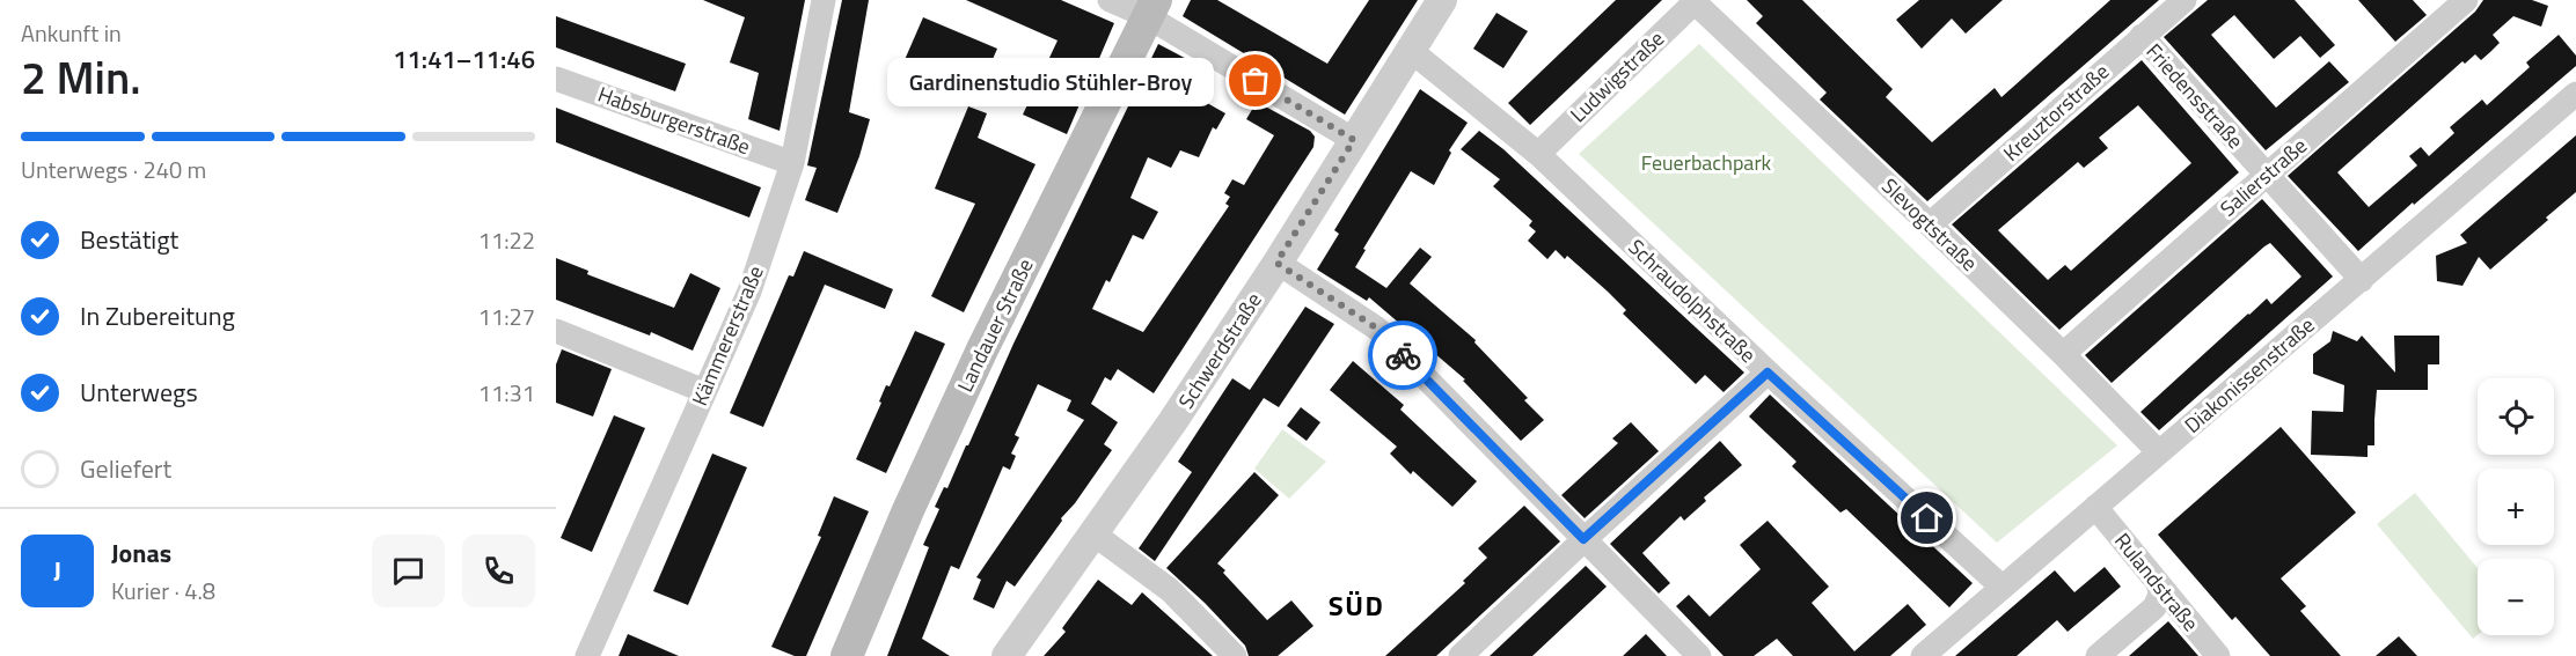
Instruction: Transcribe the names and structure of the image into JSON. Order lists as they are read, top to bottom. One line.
{"streets":{"main road":["Landauer Straße"],"street":["Ludwigstraße","Friedensstraße","Kreuztorstraße","Habsburgerstraße","Salierstraße","Slevogtstraße","Schraudolphstraße","Kämmererstraße","Schwerdstraße","Diakonissenstraße","Rulandstraße"]},"crossings":[["Ludwigstraße","Slevogtstraße"],["Ludwigstraße","Schraudolphstraße"],["Friedensstraße","Kreuztorstraße"],["Friedensstraße","Salierstraße"],["Friedensstraße","Diakonissenstraße"],["Kreuztorstraße","Slevogtstraße"],["Habsburgerstraße","Kämmererstraße"],["Salierstraße","Slevogtstraße"],["Slevogtstraße","Diakonissenstraße"],["Schraudolphstraße","Schwerdstraße"],["Schraudolphstraße","Diakonissenstraße"],["Diakonissenstraße","Rulandstraße"]],"districts":["SÜD"],"parks":["Feuerbachpark"],"places":["Gardinenstudio Stühler-Broy"],"page":{"heading":["2 Min.","Ankunft in","11:41–11:46"],"panel":["Jonas","Kurier · 4.8"],"bubble":"Gardinenstudio Stühler-Broy","bar":"Unterwegs · 240 m","list":[["Bestätigt","11:22"],["In Zubereitung","11:27"],["Unterwegs","11:31"],"Geliefert"],"map_buttons":["+","−"],"round":"J"}}
